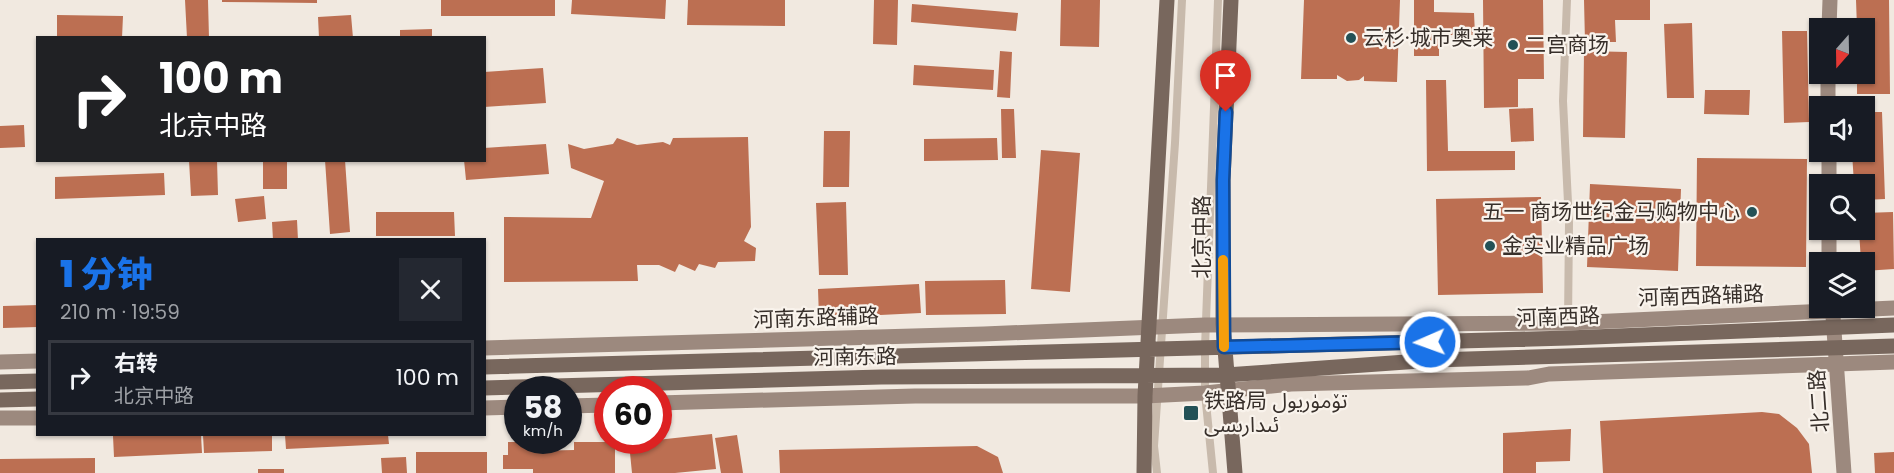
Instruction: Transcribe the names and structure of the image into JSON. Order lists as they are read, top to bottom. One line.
{"streets":{"main road":["北京中路","河南西路","河南东路"],"street":["河南东路辅路","北二路"]},"crossings":[["北京中路","河南西路"],["北京中路","河南东路"],["河南西路","河南东路"],["河南西路","北二路"]],"places":{"other":["云杉·城市奥莱","二宫商场","五一 商场世纪金马购物中心","金实业精品广场"],"transit":["铁路局 تۆمۈريول ئىدارىسى"]},"north":"bottom","page":{"turn":["100 m","北京中路"],"heading":["1 分钟","210 m · 19:59"],"list":[{"name":"右转","note":"北京中路","value":"100 m"}],"speed":"58 km/h","limit":"60"}}
